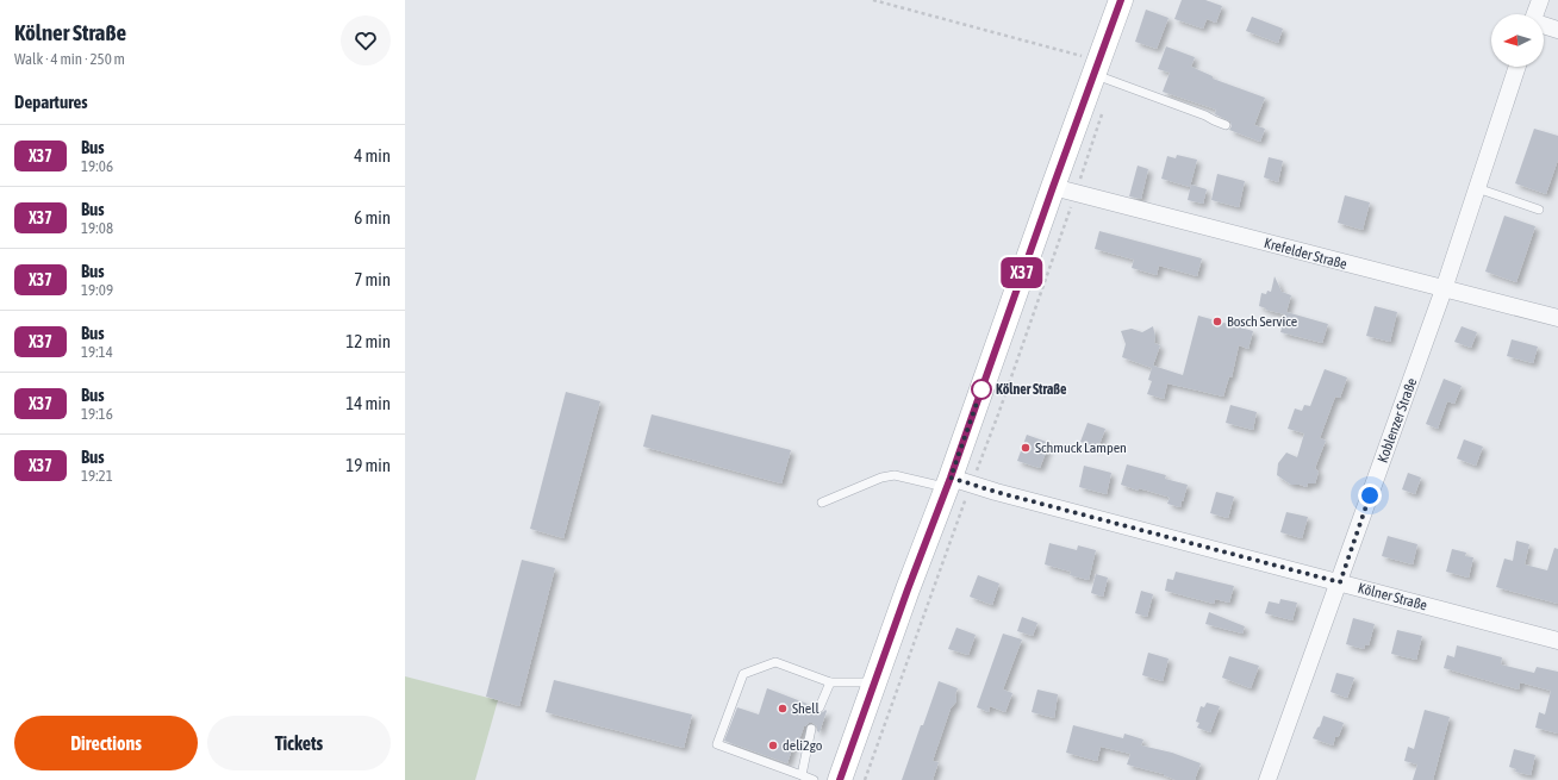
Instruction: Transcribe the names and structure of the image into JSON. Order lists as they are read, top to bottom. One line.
{"streets":{"street":["Krefelder Straße","Koblenzer Straße","Kölner Straße"]},"crossings":[["Krefelder Straße","Koblenzer Straße"],["Koblenzer Straße","Kölner Straße"]],"places":["Bosch Service","Kölner Straße","Schmuck Lampen","Shell","deli2go"],"lines":["bus line X37"],"north":"left","page":{"heading":[["Kölner Straße","Walk · 4 min · 250 m"],"Departures"],"on_map":"X37","list":[{"mark":"X37","name":"Bus","note":"19:06","value":"4 min"},{"mark":"X37","name":"Bus","note":"19:08","value":"6 min"},{"mark":"X37","name":"Bus","note":"19:09","value":"7 min"},{"mark":"X37","name":"Bus","note":"19:14","value":"12 min"},{"mark":"X37","name":"Bus","note":"19:16","value":"14 min"},{"mark":"X37","name":"Bus","note":"19:21","value":"19 min"}],"buttons":["Directions","Tickets"]}}
